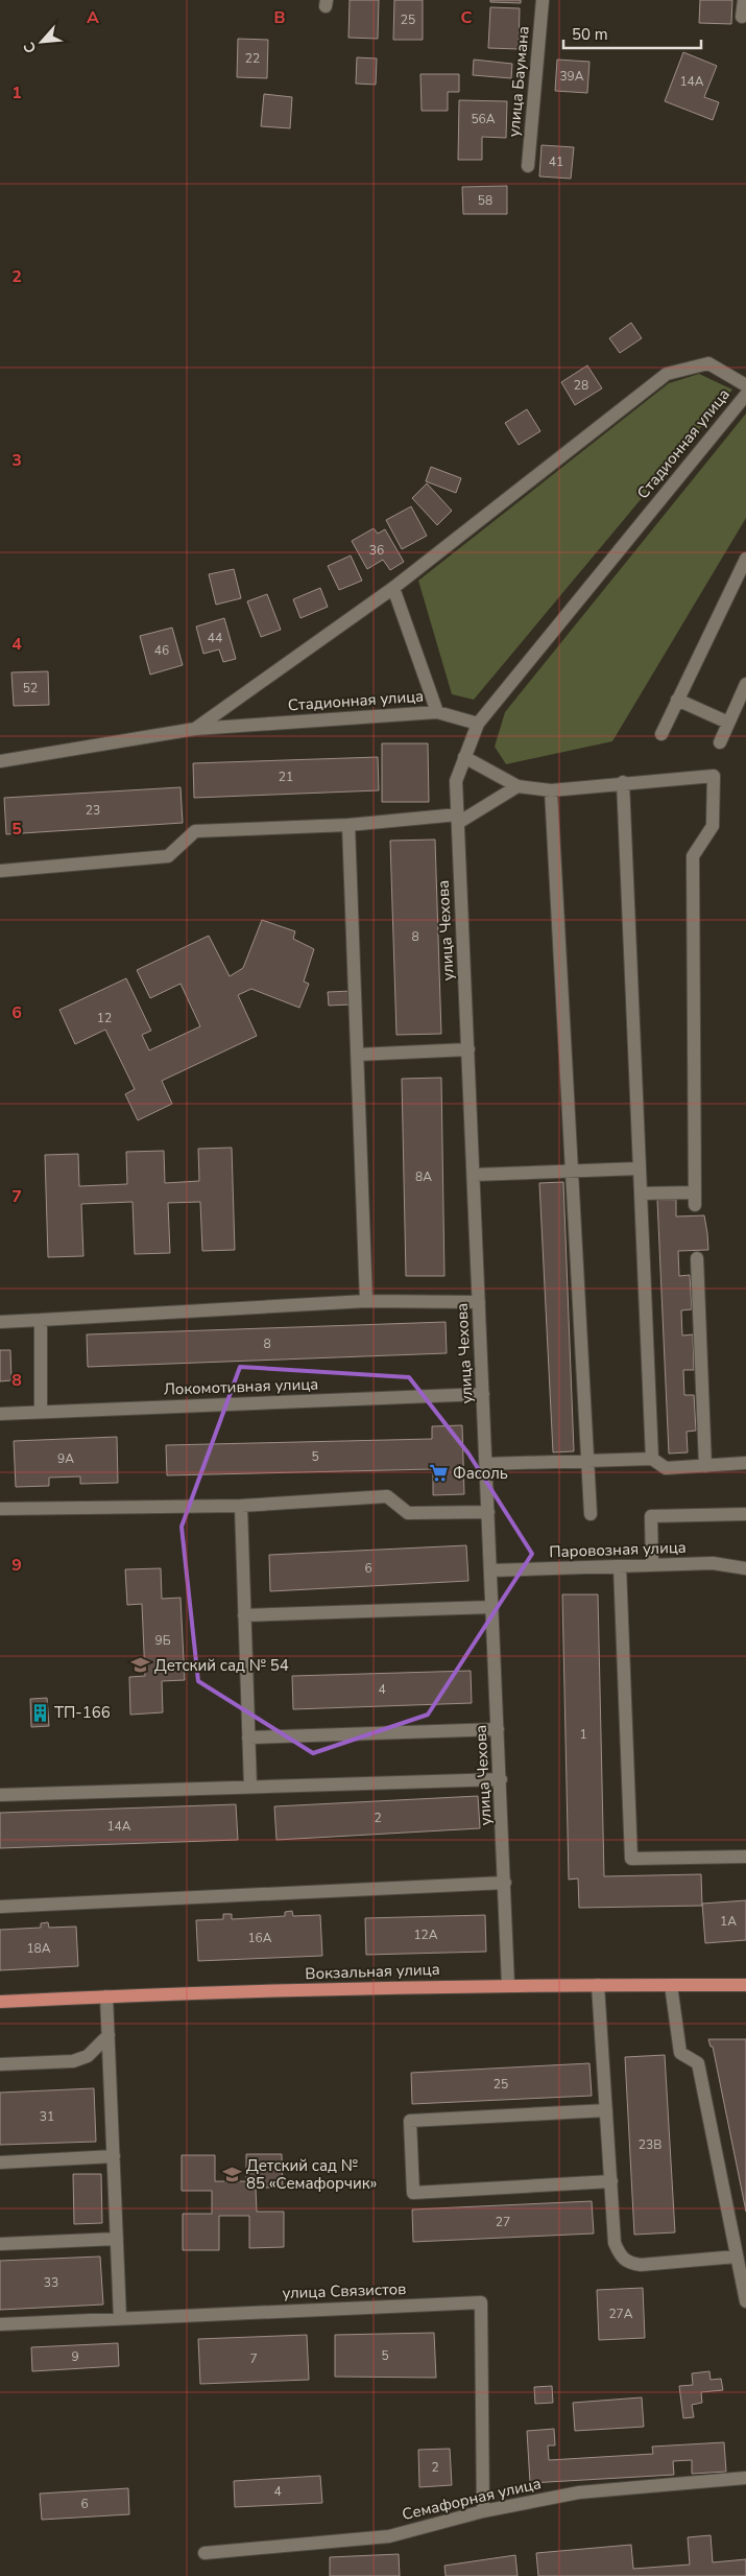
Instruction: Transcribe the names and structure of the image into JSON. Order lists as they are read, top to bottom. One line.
{"streets":{"main road":["Вокзальная улица"],"street":["улица Баумана","Стадионная улица","улица Чехова","Локомотивная улица","Паровозная улица","улица Связистов","Семафорная улица"]},"crossings":[["Стадионная улица","улица Чехова"],["улица Чехова","Локомотивная улица"],["улица Чехова","Паровозная улица"],["улица Чехова","Вокзальная улица"],["улица Связистов","Семафорная улица"]],"places":{"supermarket":["Фасоль"],"school or university":["Детский сад № 54","Детский сад № 85 «Семафорчик»"],"building":["ТП-166"]},"house_numbers":["25","22","39А","14А","56А","41","58","28","36","44","46","52","21","23","8","12","8А","8","5","9А","6","9Б","4","1","2","14А","1А","12А","16А","18А","25","31","23В","27","33","27А","5","9","7","2","4","6"],"scale_bar":"50 m","north":"bottom left","grid":{"columns":["A","B","C"],"rows":["1","2","3","4","5","6","7","8","9"]}}
